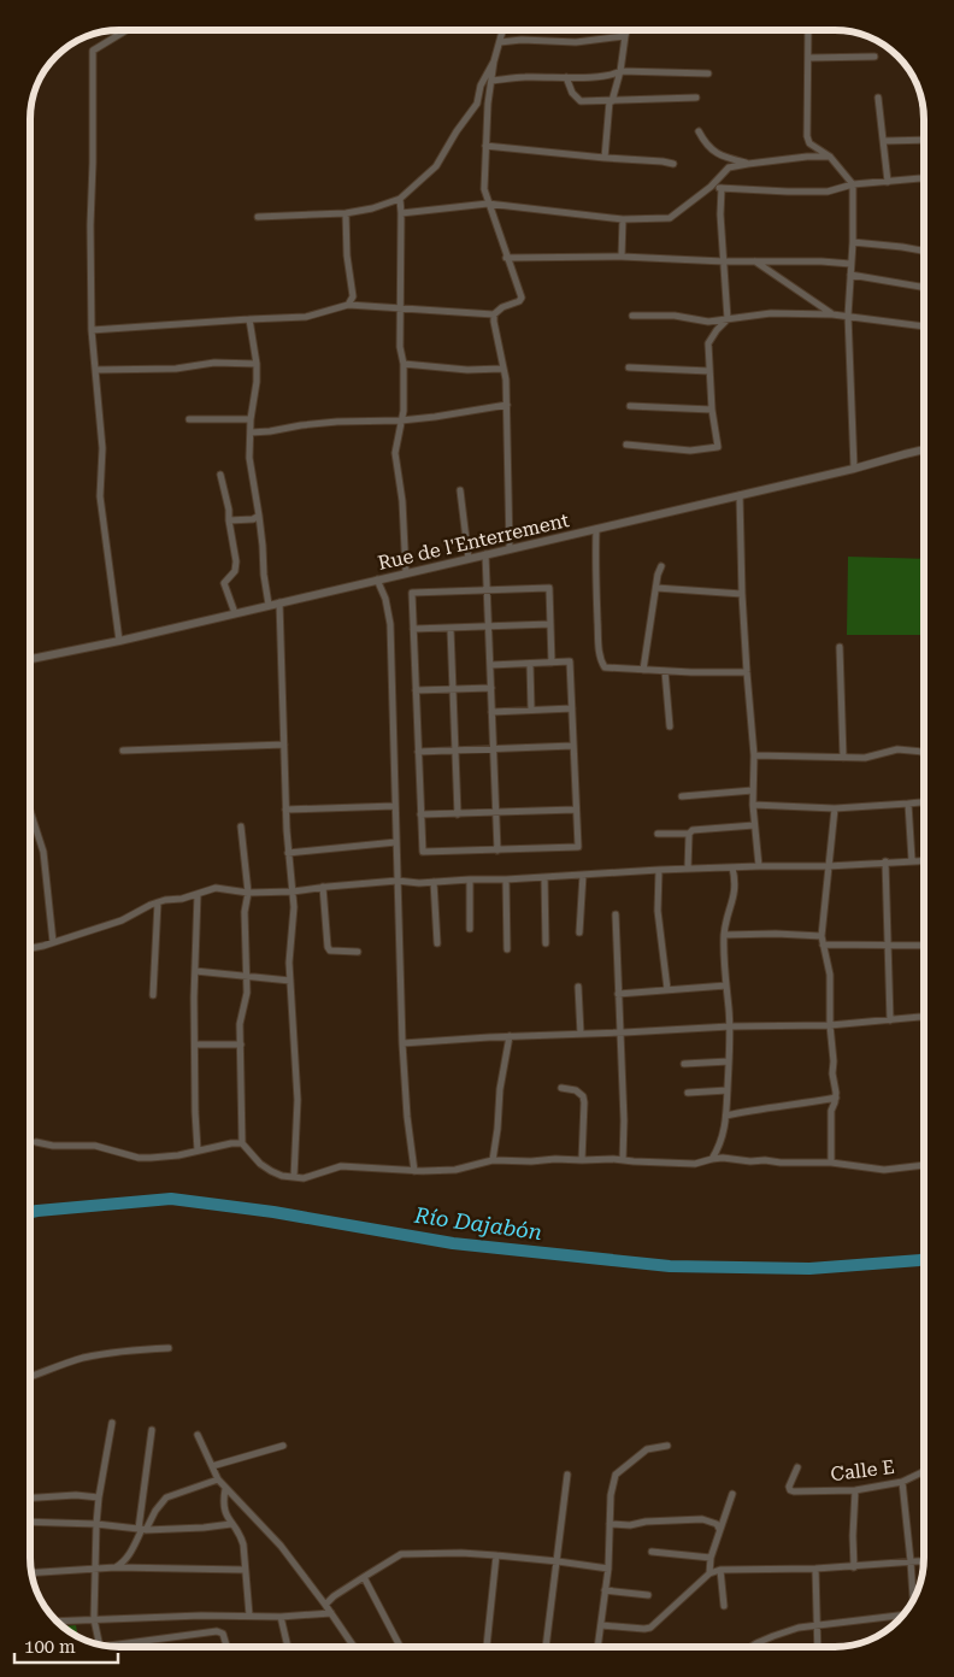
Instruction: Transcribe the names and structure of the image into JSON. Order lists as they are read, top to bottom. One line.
{"streets":{"street":["Rue de l'Enterrement","Calle E"]},"water":["Río Dajabón"],"scale_bar":"100 m"}
